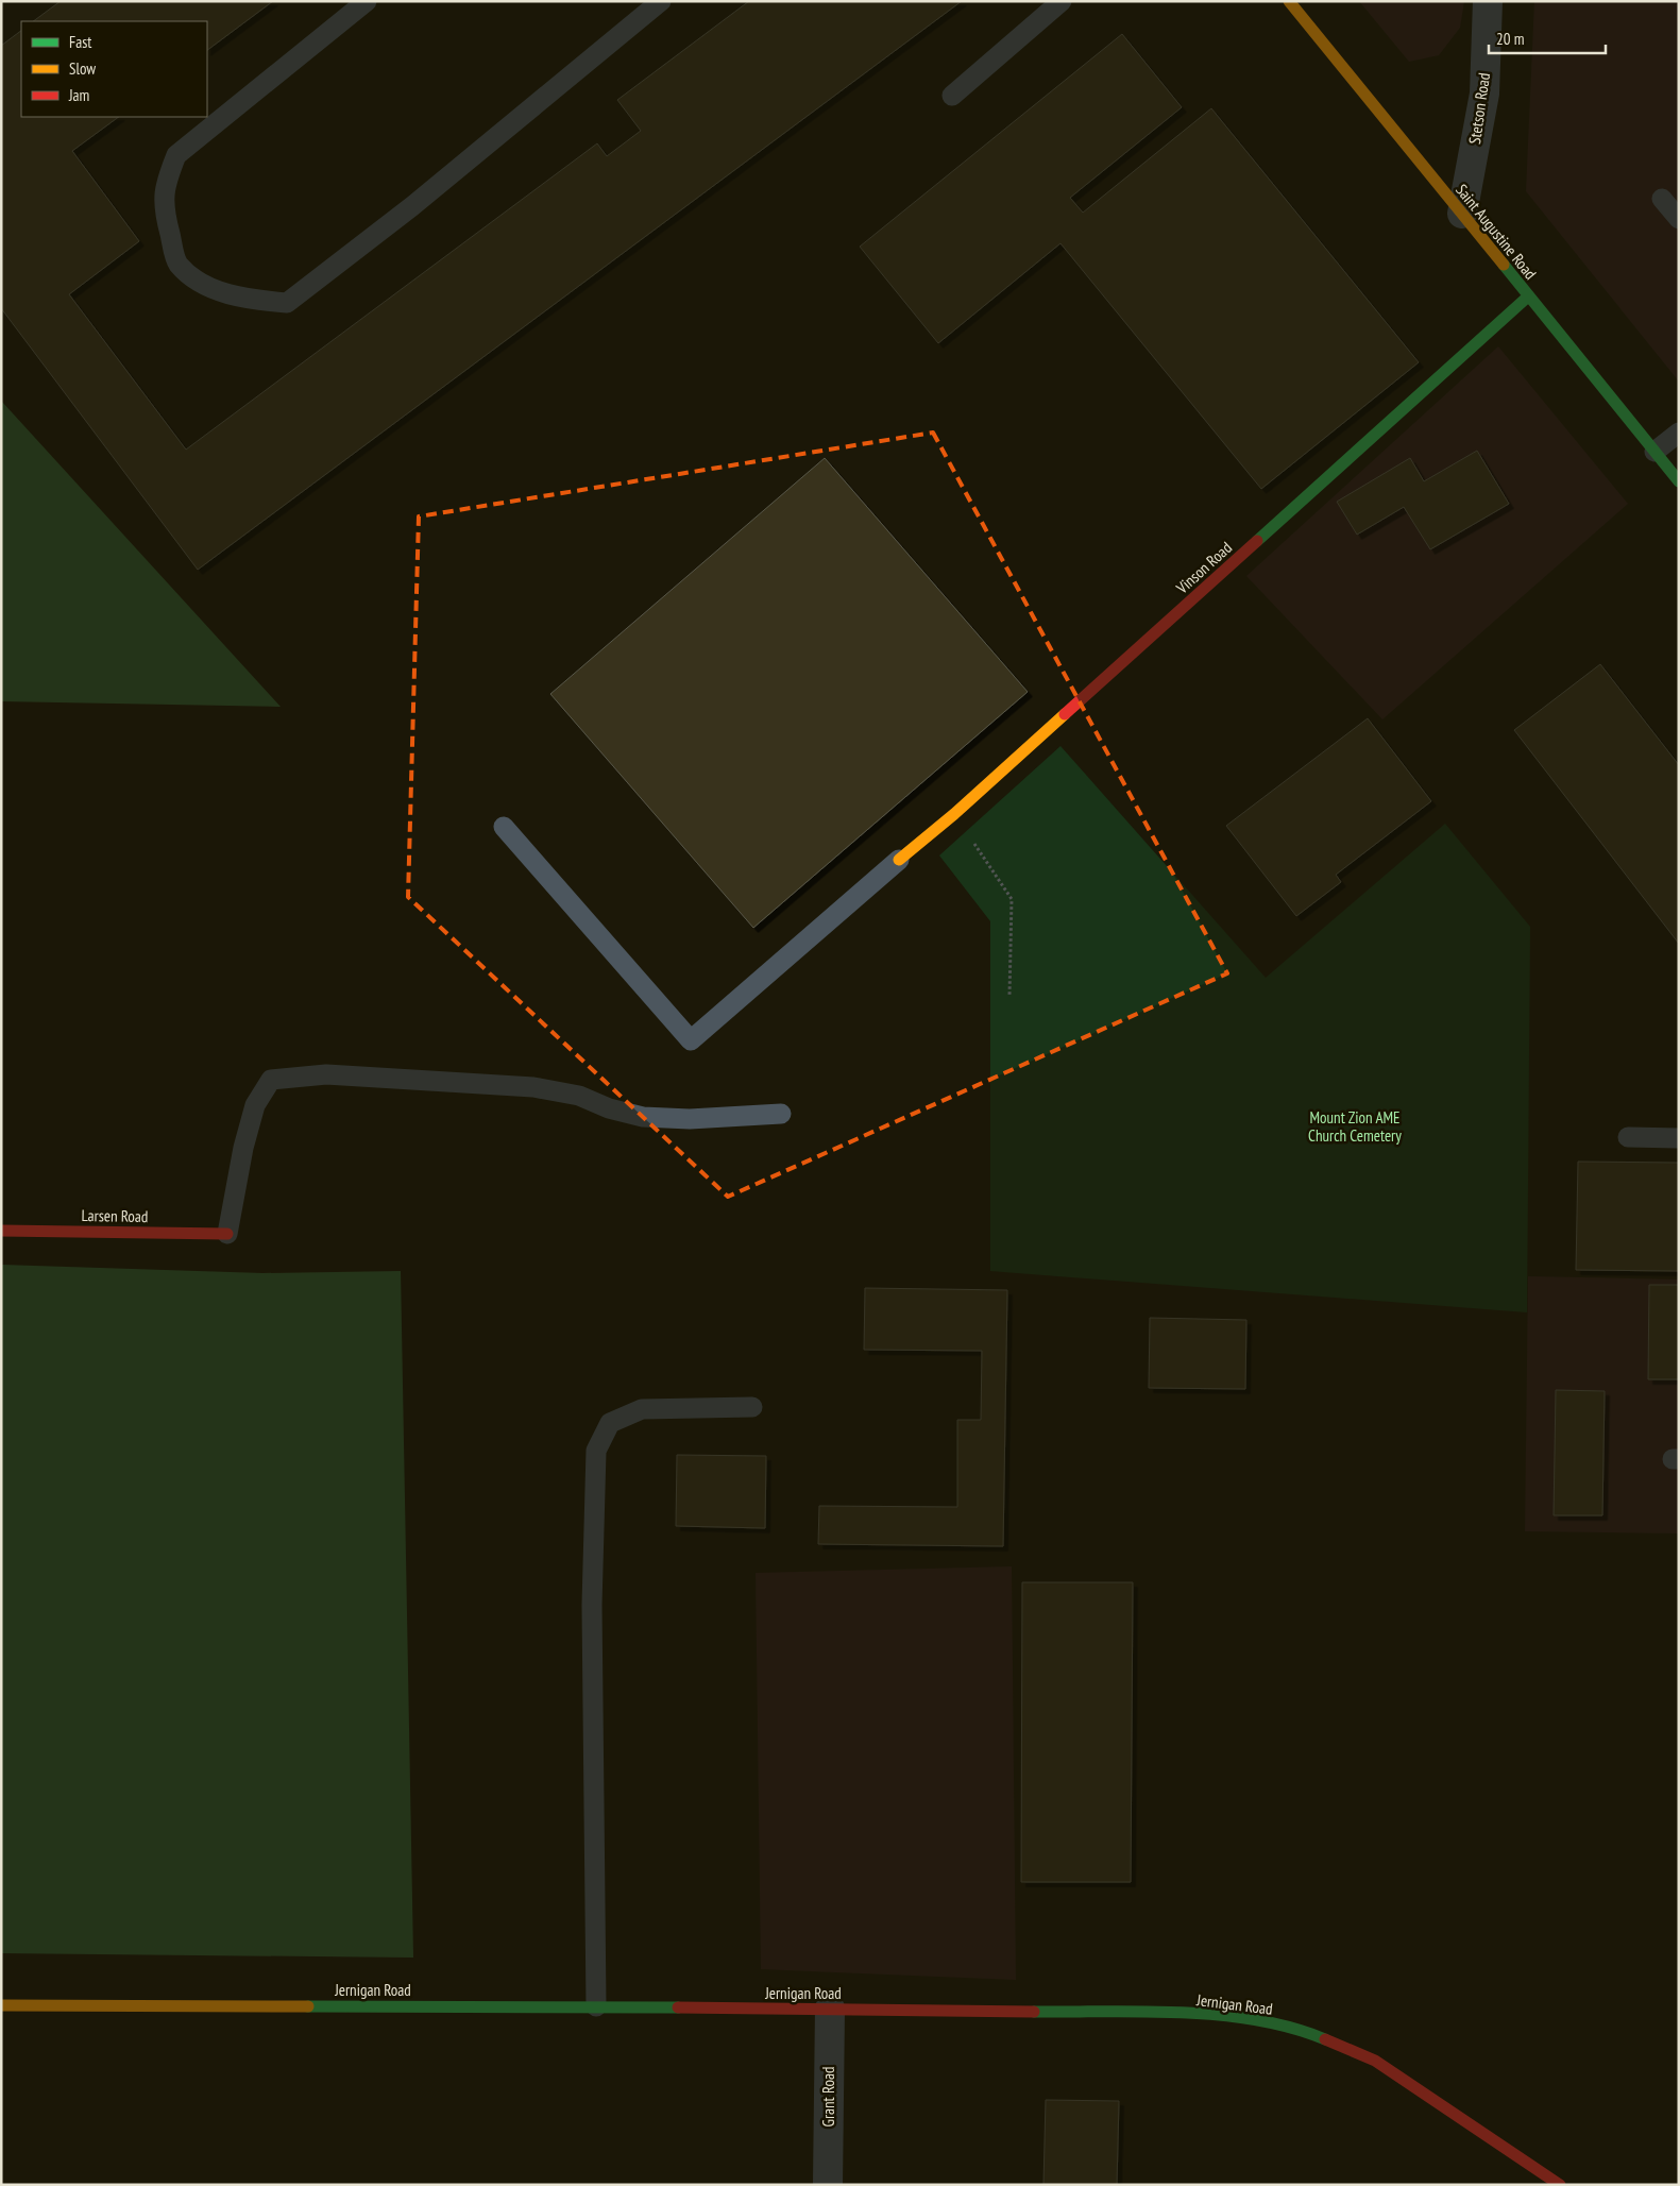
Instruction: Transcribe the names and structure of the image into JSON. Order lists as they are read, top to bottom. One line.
{"streets":{"street":["Stetson Road","Saint Augustine Road","Vinson Road","Larsen Road","Jernigan Road","Grant Road"]},"crossings":[["Stetson Road","Saint Augustine Road"],["Saint Augustine Road","Vinson Road"],["Jernigan Road","Grant Road"]],"parks":["Mount Zion AME Church Cemetery"],"legend":["Fast","Slow","Jam"],"scale_bar":"20 m"}
